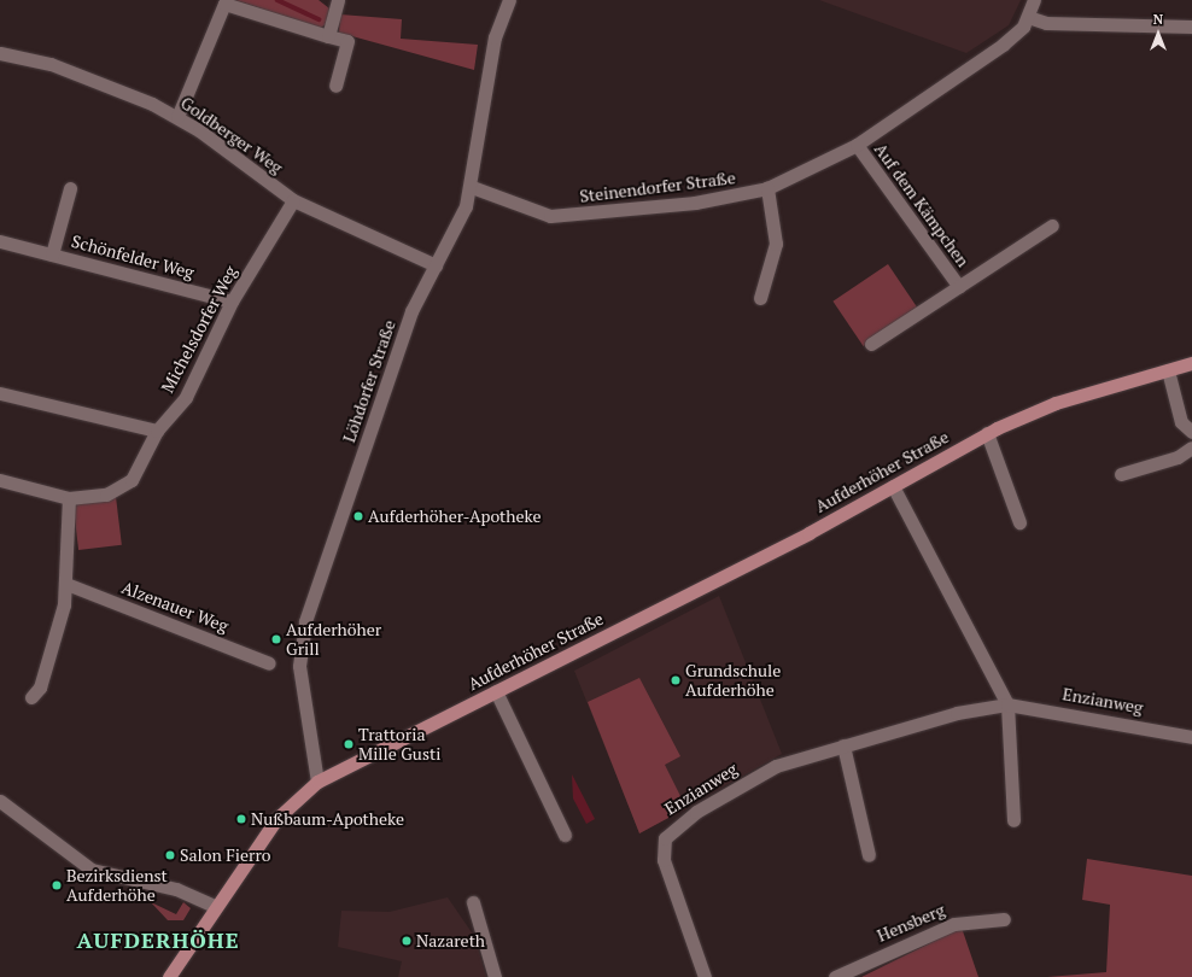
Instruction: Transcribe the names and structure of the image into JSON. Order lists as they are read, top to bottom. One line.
{"streets":{"main road":["Aufderhöher Straße"],"street":["Goldberger Weg","Steinendorfer Straße","Auf dem Kämpchen","Schönfelder Weg","Michelsdorfer Weg","Löhdorfer Straße","Alzenauer Weg","Enzianweg","Hensberg"]},"crossings":[["Goldberger Weg","Michelsdorfer Weg"],["Goldberger Weg","Löhdorfer Straße"],["Steinendorfer Straße","Auf dem Kämpchen"],["Steinendorfer Straße","Löhdorfer Straße"],["Schönfelder Weg","Michelsdorfer Weg"],["Löhdorfer Straße","Aufderhöher Straße"]],"districts":["AUFDERHÖHE"],"places":["Aufderhöher-Apotheke","Aufderhöher Grill","Grundschule Aufderhöhe","Trattoria Mille Gusti","Nußbaum-Apotheke","Salon Fierro","Bezirksdienst Aufderhöhe","Nazareth"],"north":"top"}
